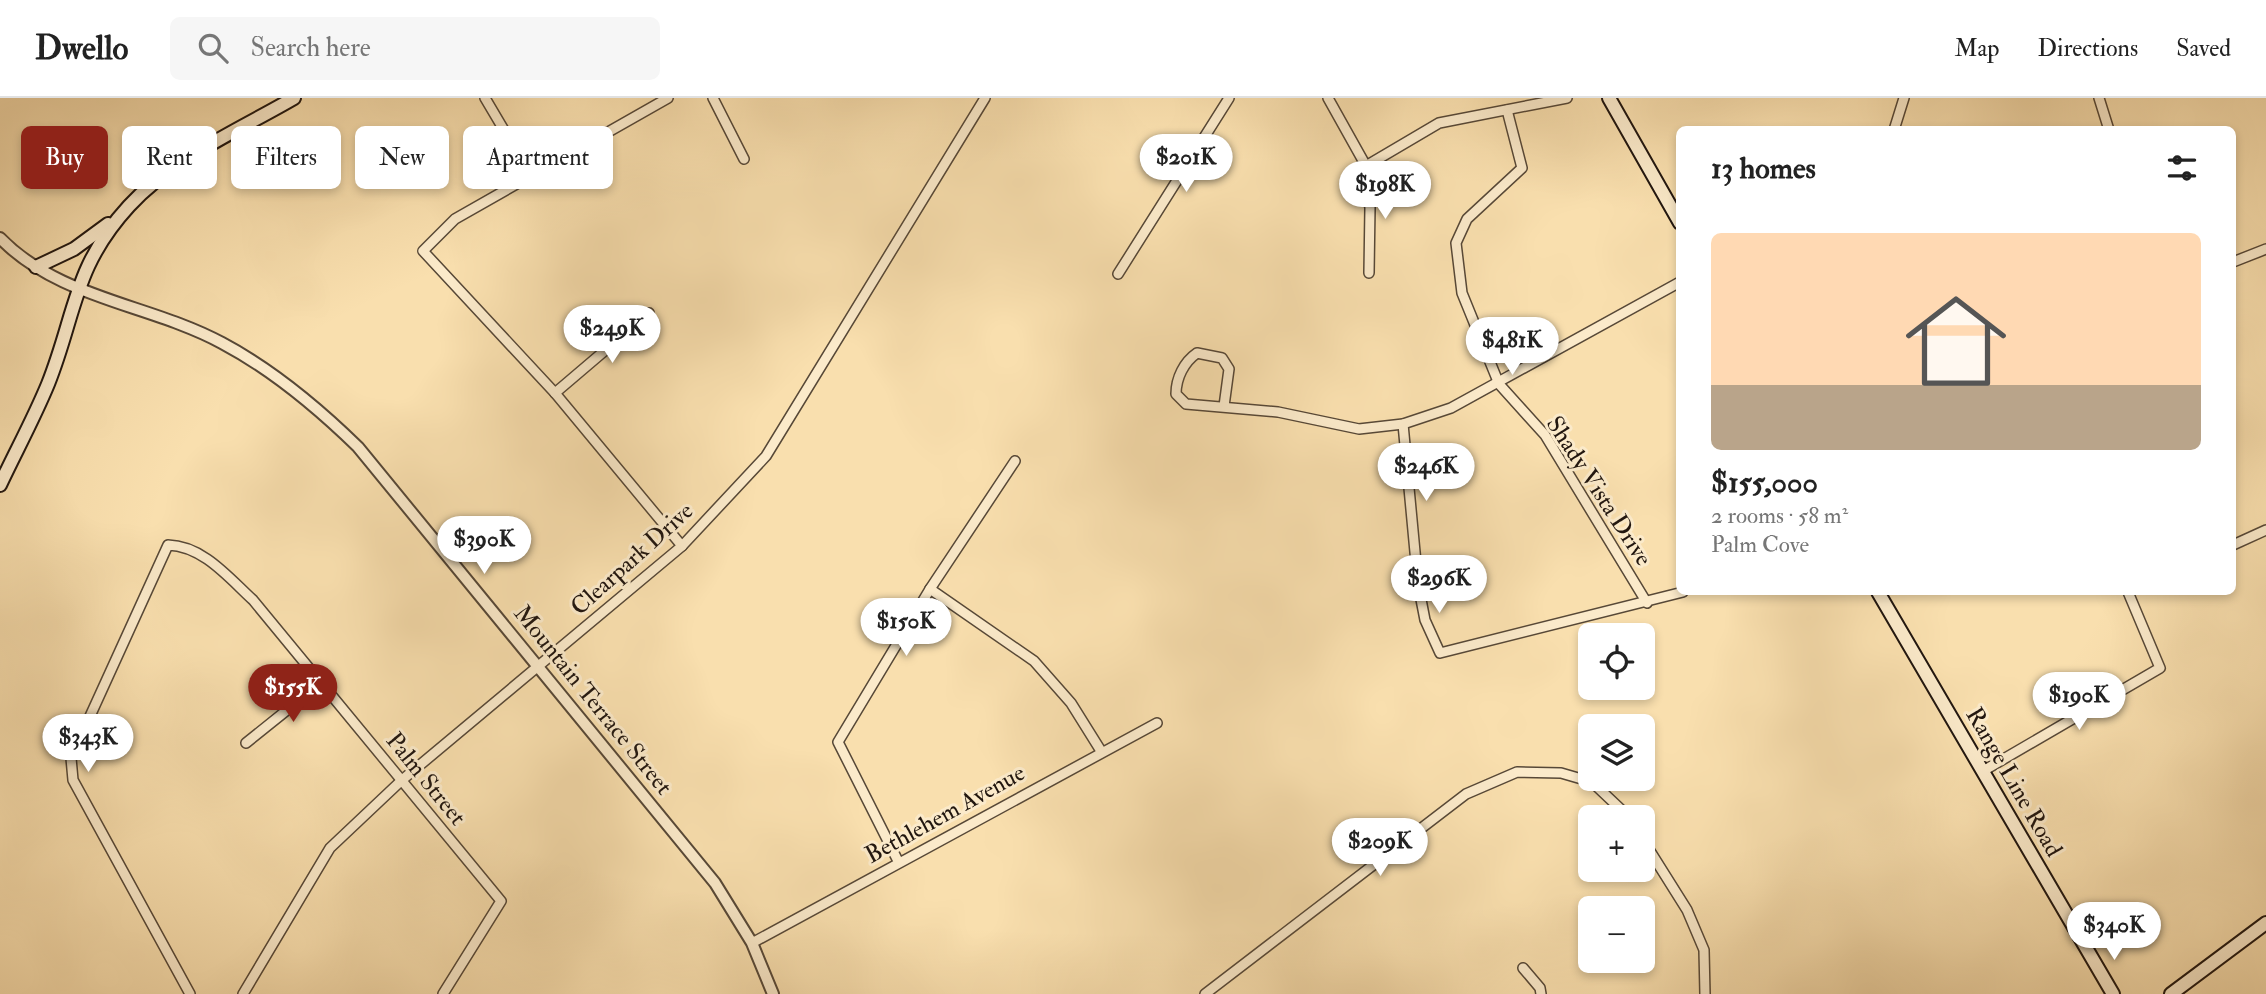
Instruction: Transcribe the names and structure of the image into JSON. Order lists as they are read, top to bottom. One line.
{"streets":{"main road":["Range Line Road"],"street":["Shady Vista Drive","Clearpark Drive","Mountain Terrace Street","Palm Street","Bethlehem Avenue"]},"crossings":[["Clearpark Drive","Mountain Terrace Street"],["Clearpark Drive","Palm Street"],["Mountain Terrace Street","Bethlehem Avenue"]],"page":{"header":"Dwello","search":"Search here","nav":["Map","Directions","Saved"],"chip":["Buy","Rent","Filters","New","Apartment"],"heading":"13 homes","price":["$201K","$198K","$249K","$481K","$246K","$390K","$296K","$150K","$155K","$190K","$343K","$209K","$340K"],"list":[{"name":"$155,000","note":"2 rooms · 58 m² · Palm Cove"}],"map_buttons":["+","−"]}}
